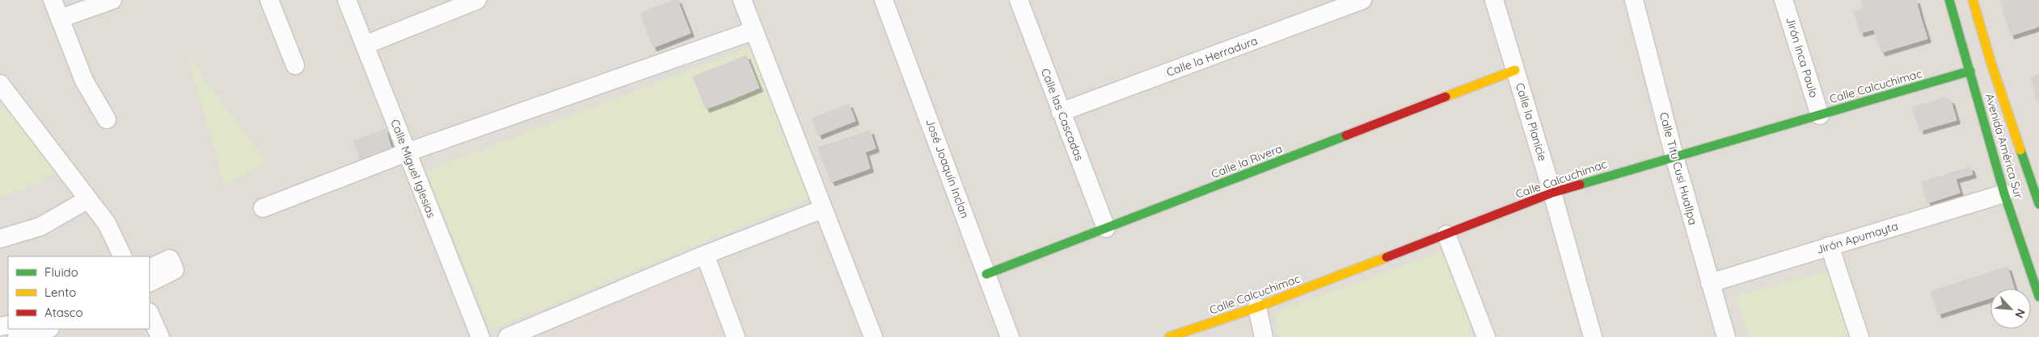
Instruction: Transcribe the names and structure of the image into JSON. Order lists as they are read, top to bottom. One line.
{"streets":{"street":["Calle la Herradura","Jirón Inca Paulo","Calle Calcuchimac","Calle las Cascadas","Calle la Planicie","Avenida América Sur","Calle la Rivera","Calle Miguel Iglesias","José Joaquín Inclan","Calle Titu Cusi Huallpa","Jirón Apumayta"]},"crossings":[["Calle la Herradura","Calle las Cascadas"],["Jirón Inca Paulo","Calle Calcuchimac"],["Calle Calcuchimac","Calle la Planicie"],["Calle Calcuchimac","Avenida América Sur"],["Calle Calcuchimac","Calle Titu Cusi Huallpa"],["Calle las Cascadas","Calle la Rivera"],["Calle la Planicie","Calle la Rivera"],["Avenida América Sur","Jirón Apumayta"],["Calle la Rivera","José Joaquín Inclan"],["Calle Titu Cusi Huallpa","Jirón Apumayta"]],"legend":["Fluido","Lento","Atasco"],"north":"bottom right"}
